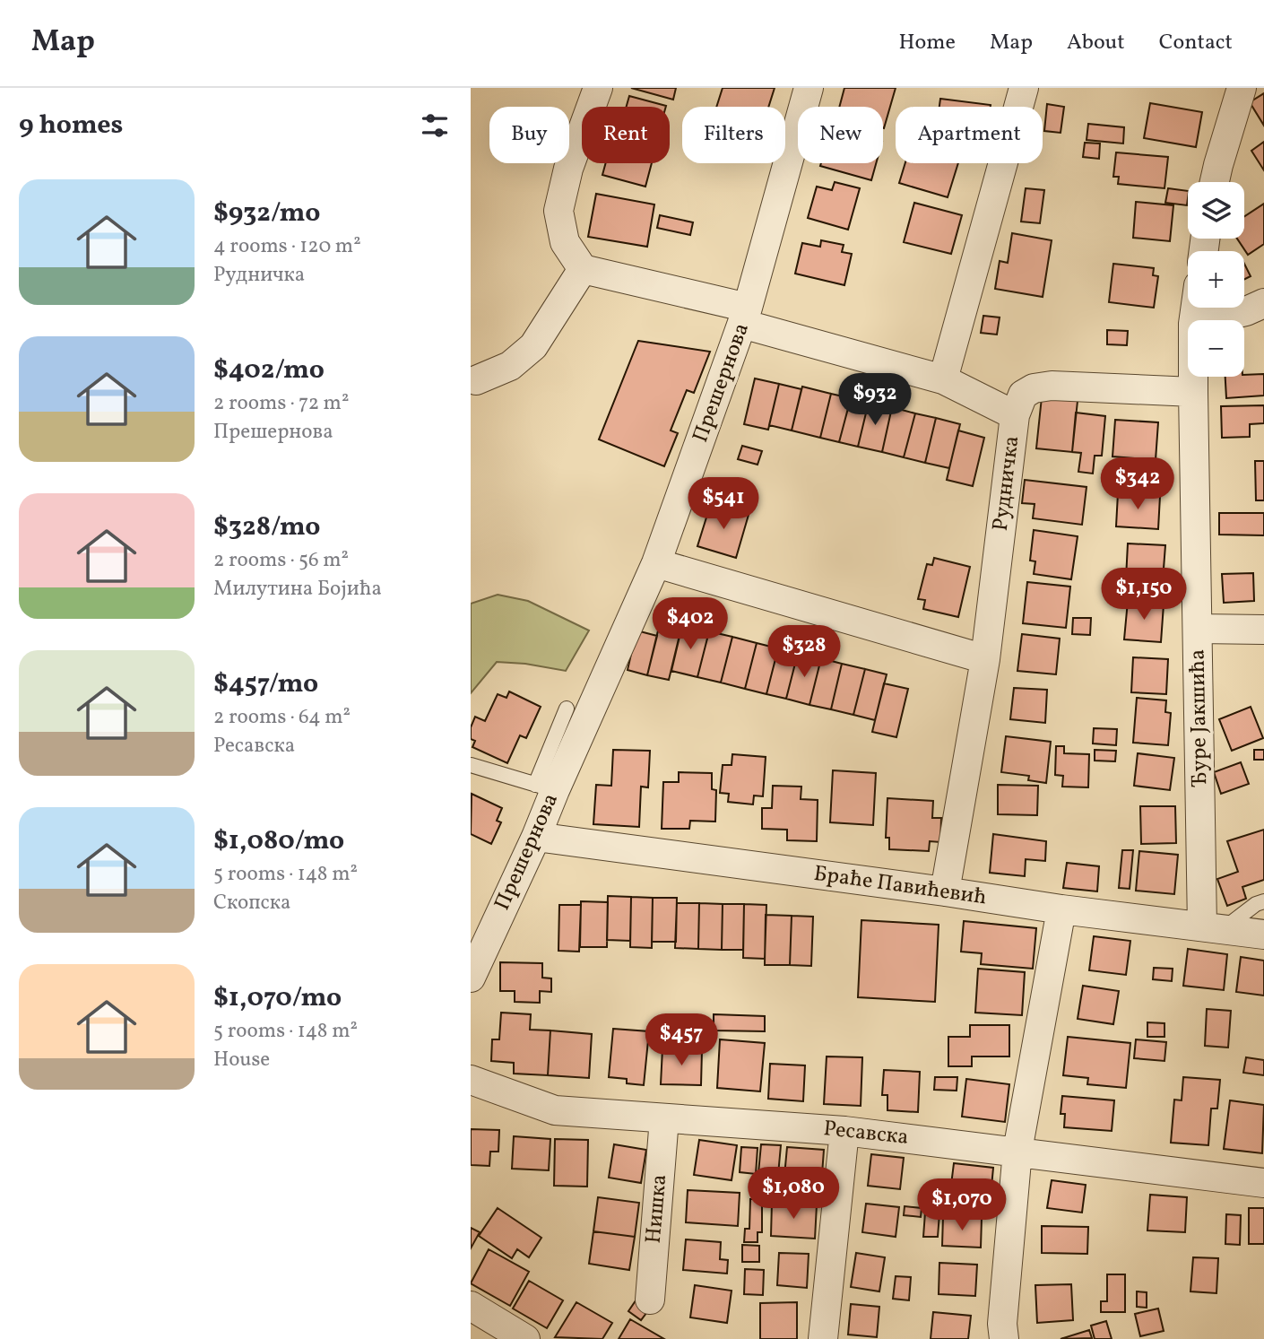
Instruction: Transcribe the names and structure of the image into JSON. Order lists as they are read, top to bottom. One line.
{"streets":{"street":["Прешернова","Рудничка","Ђуре Јакшића","Браће Павићевић","Ресавска","Нишка"]},"crossings":[["Прешернова","Рудничка"],["Прешернова","Браће Павићевић"],["Рудничка","Браће Павићевић"],["Ђуре Јакшића","Браће Павићевић"],["Ресавска","Нишка"]],"page":{"header":"Map","nav":["Home","Map","About","Contact"],"heading":"9 homes","chip":["Buy","Rent","Filters","New","Apartment"],"list":[{"name":"$932/mo","note":"4 rooms · 120 m² · Рудничка"},{"name":"$402/mo","note":"2 rooms · 72 m² · Прешернова"},{"name":"$328/mo","note":"2 rooms · 56 m² · Милутина Бојића"},{"name":"$457/mo","note":"2 rooms · 64 m² · Ресавска"},{"name":"$1,080/mo","note":"5 rooms · 148 m² · Скопска"},{"name":"$1,070/mo","note":"5 rooms · 148 m² · House"}],"map_buttons":["+","−"],"price":["$932","$342","$541","$1,150","$402","$328","$457","$1,080","$1,070"]}}
